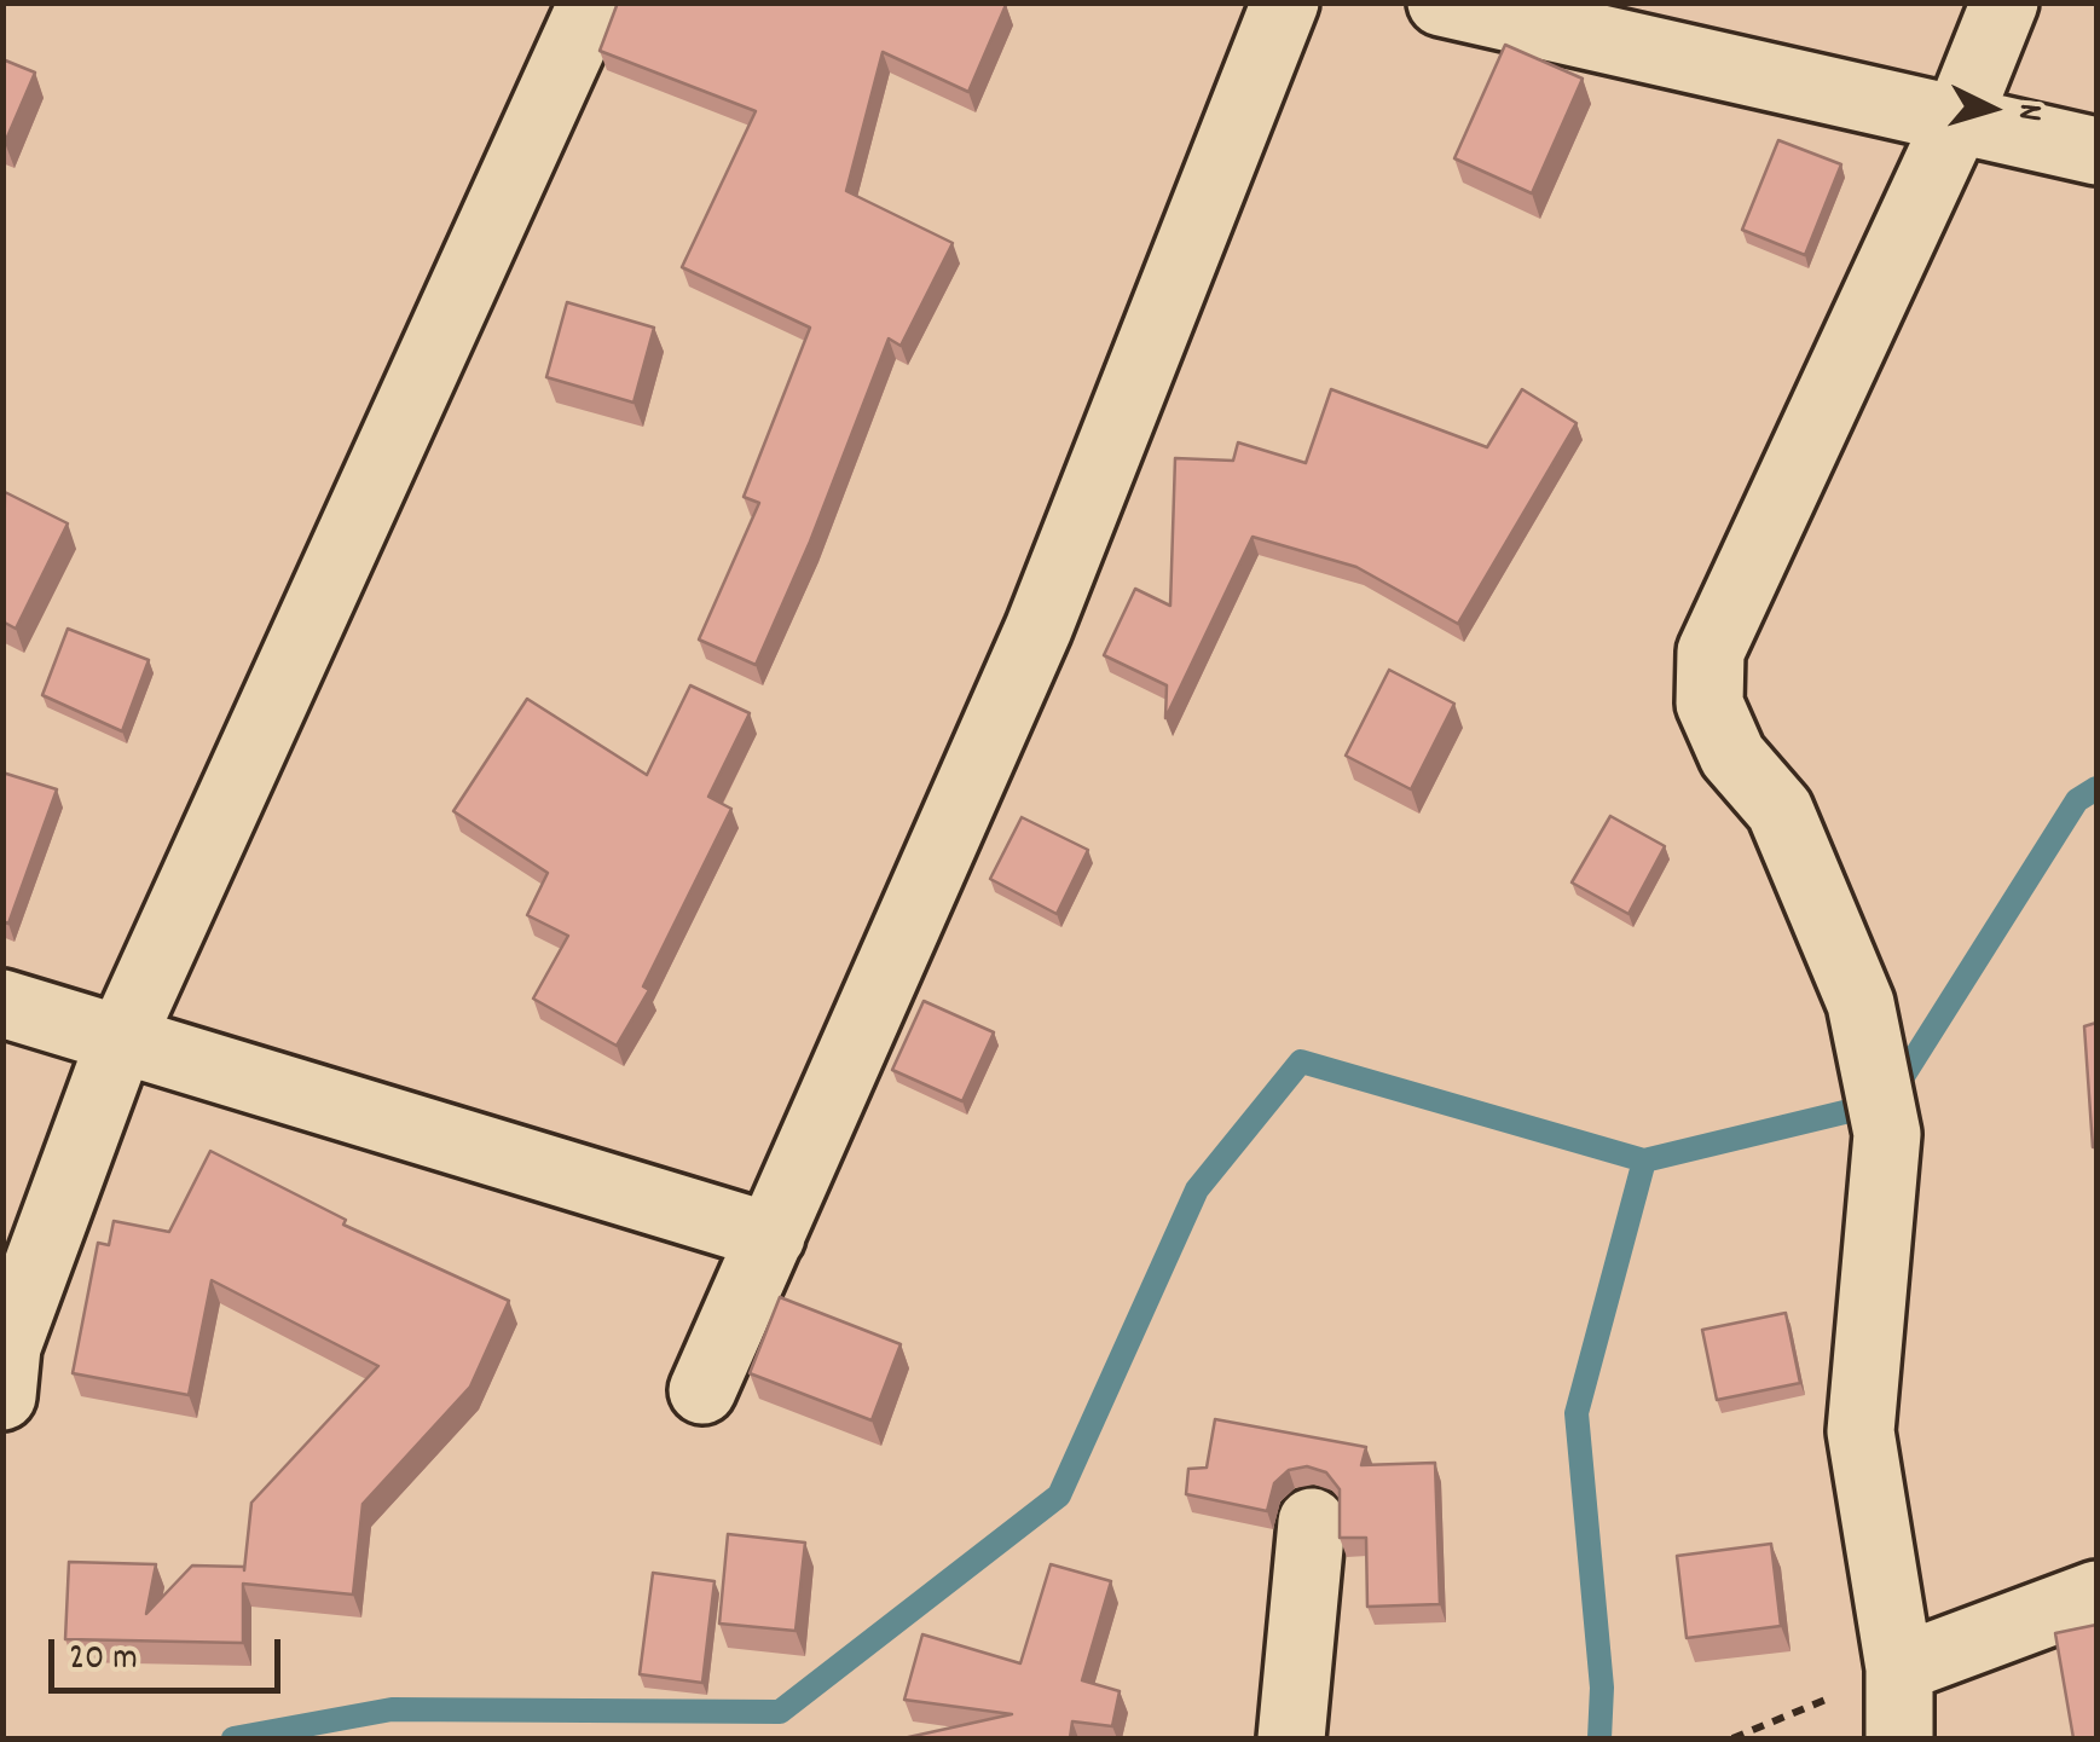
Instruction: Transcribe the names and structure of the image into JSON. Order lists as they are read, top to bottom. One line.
{"scale_bar":"20 m","north":"right"}
